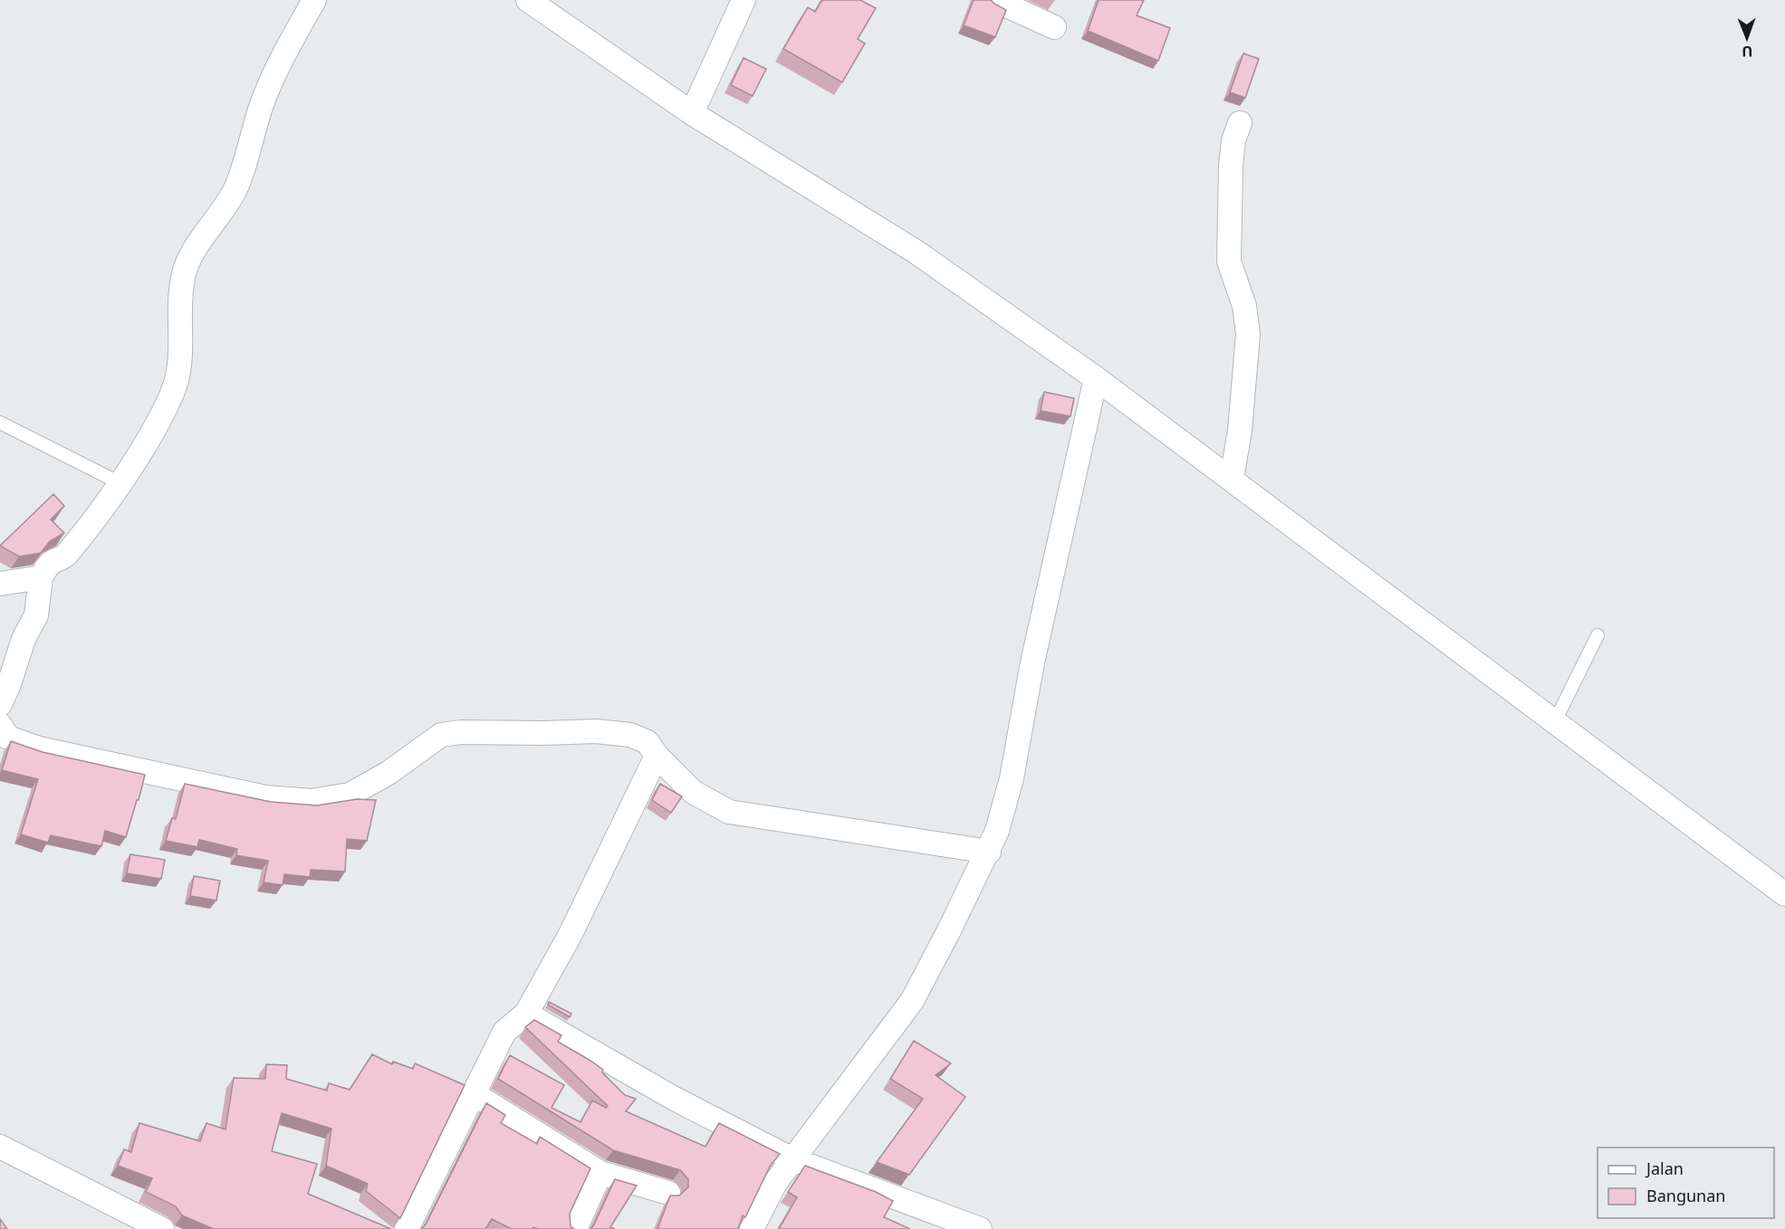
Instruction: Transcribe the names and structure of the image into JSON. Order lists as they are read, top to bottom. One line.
{"legend":["Jalan","Bangunan"],"north":"bottom"}
